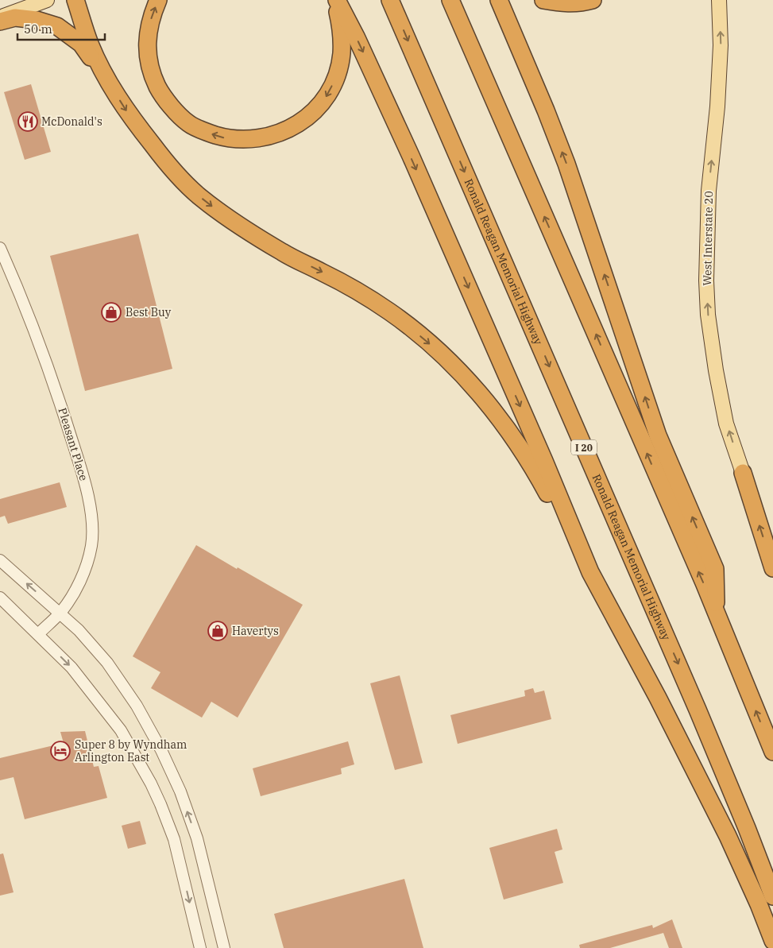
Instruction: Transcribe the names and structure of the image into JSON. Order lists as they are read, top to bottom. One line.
{"streets":{"highway":["Ronald Reagan Memorial Highway","I 20"],"main road":["West Interstate 20"],"street":["Pleasant Place"]},"one_way":["West Interstate 20"],"places":{"restaurant":["McDonald's"],"shop":["Best Buy","Havertys"],"hotel":["Super 8 by Wyndham Arlington East"]},"scale_bar":"50 m"}
